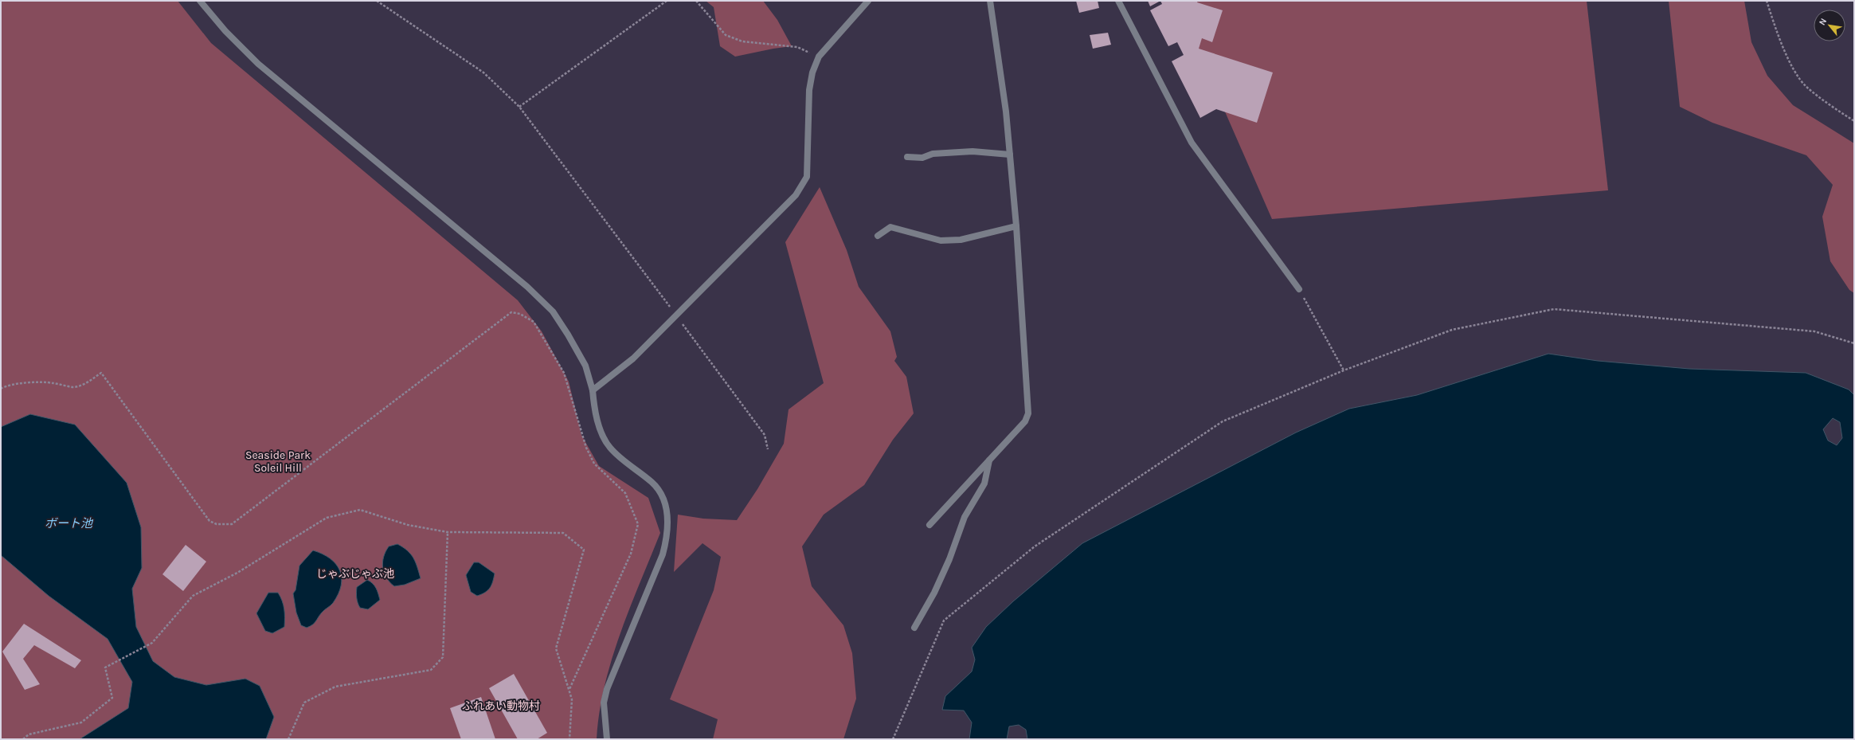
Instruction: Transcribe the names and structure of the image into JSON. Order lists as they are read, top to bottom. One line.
{"water":["ボート池"],"parks":["Seaside Park Soleil Hill","じゃぶじゃぶ池","ふれあい動物村"],"north":"top left"}
